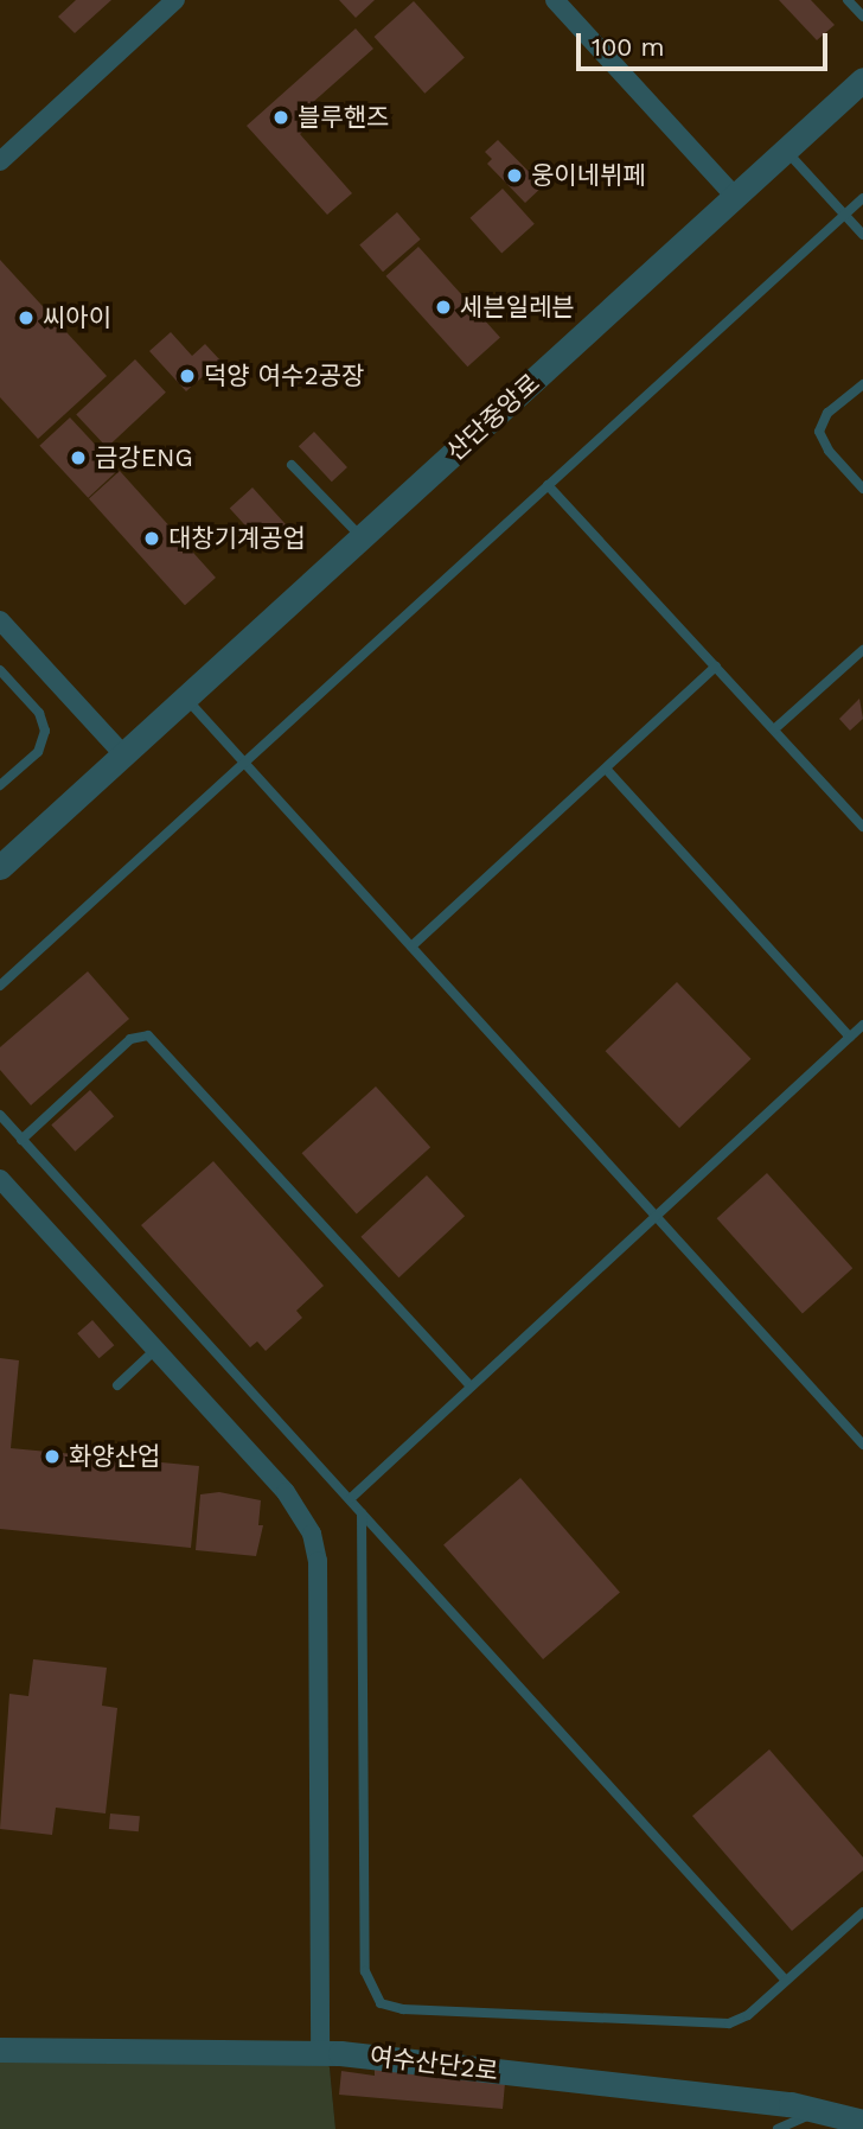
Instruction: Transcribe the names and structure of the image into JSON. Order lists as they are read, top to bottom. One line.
{"streets":{"street":["산단중앙로","여수산단2로"]},"places":["블루핸즈","웅이네뷔페","세븐일레븐","씨아이","덕양 여수2공장","금강ENG","대창기계공업","화양산업"],"scale_bar":"100 m"}
